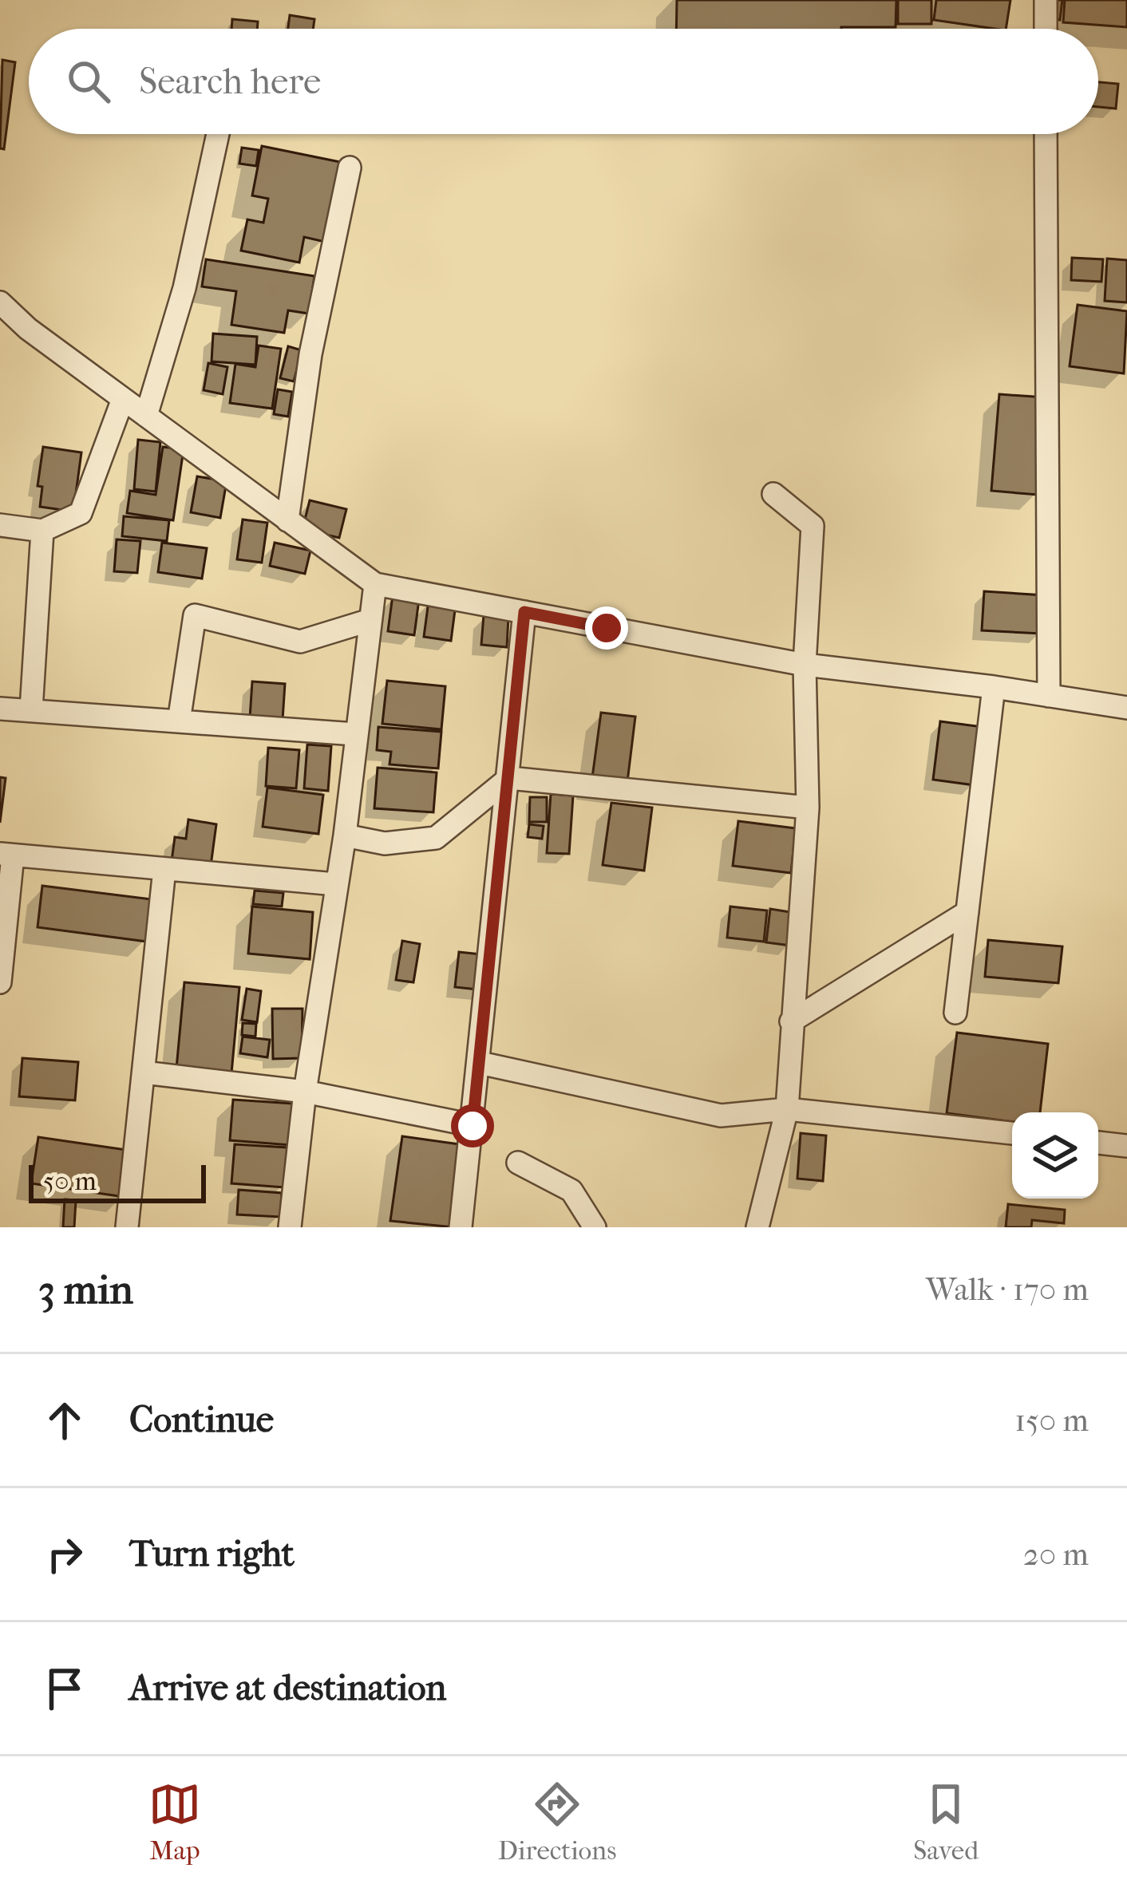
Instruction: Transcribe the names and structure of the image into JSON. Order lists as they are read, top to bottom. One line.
{"scale_bar":"50 m","page":{"search":"Search here","scale":"50 m","heading":["3 min","Walk · 170 m"],"list":[["Continue","150 m"],["Turn right","20 m"],"Arrive at destination"],"nav":["Map","Directions","Saved"]}}
